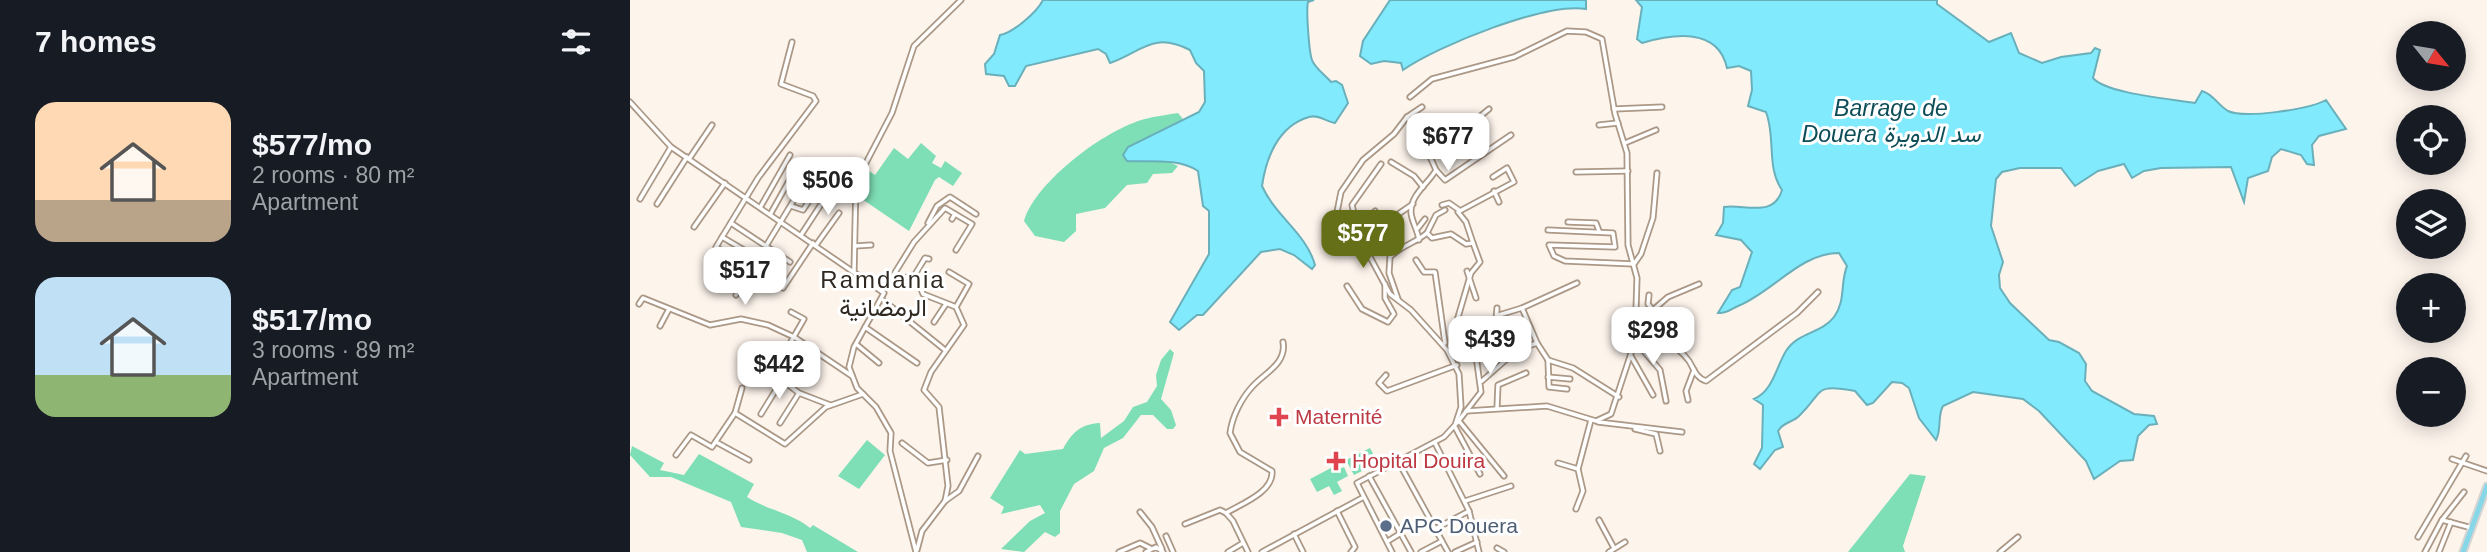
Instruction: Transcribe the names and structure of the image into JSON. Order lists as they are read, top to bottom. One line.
{"districts":["Ramdania الرمضانية"],"water":["Barrage de Douera سد الدويرة"],"places":{"health":["Maternité","Hopital Douira"],"other":["APC Douera"]},"north":"bottom right","page":{"heading":"7 homes","map_buttons":["+","−"],"list":[{"name":"$577/mo","note":"2 rooms · 80 m² · Apartment"},{"name":"$517/mo","note":"3 rooms · 89 m² · Apartment"}],"price":["$677","$506","$577","$517","$298","$439","$442"]}}
